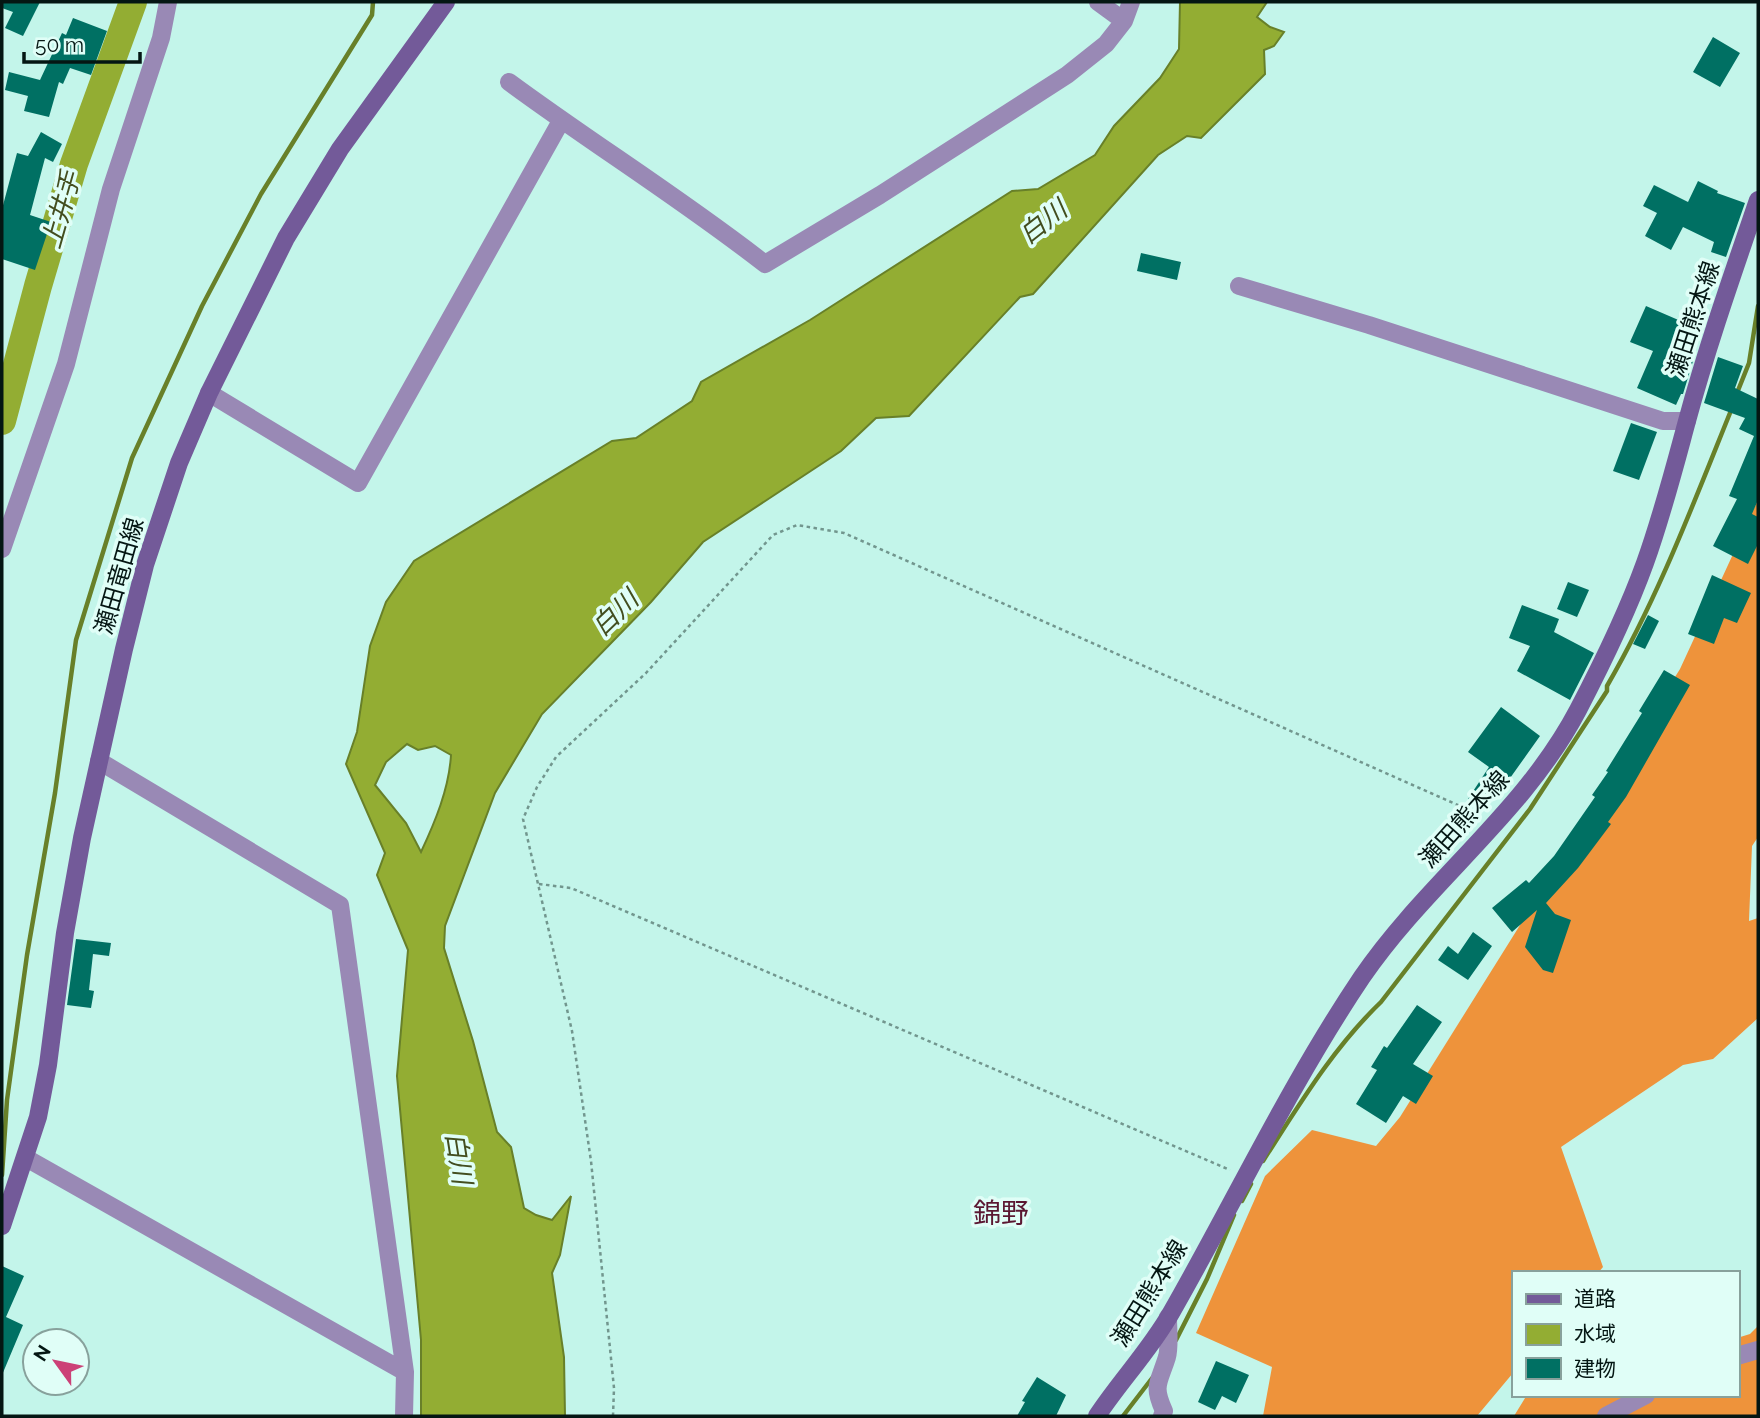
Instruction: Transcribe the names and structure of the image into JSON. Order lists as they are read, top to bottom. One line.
{"streets":{"main road":["瀬田熊本線","瀬田竜田線"]},"districts":["錦野"],"water":["上井手","白川"],"legend":["道路","水域","建物"],"scale_bar":"50 m","north":"top left"}
